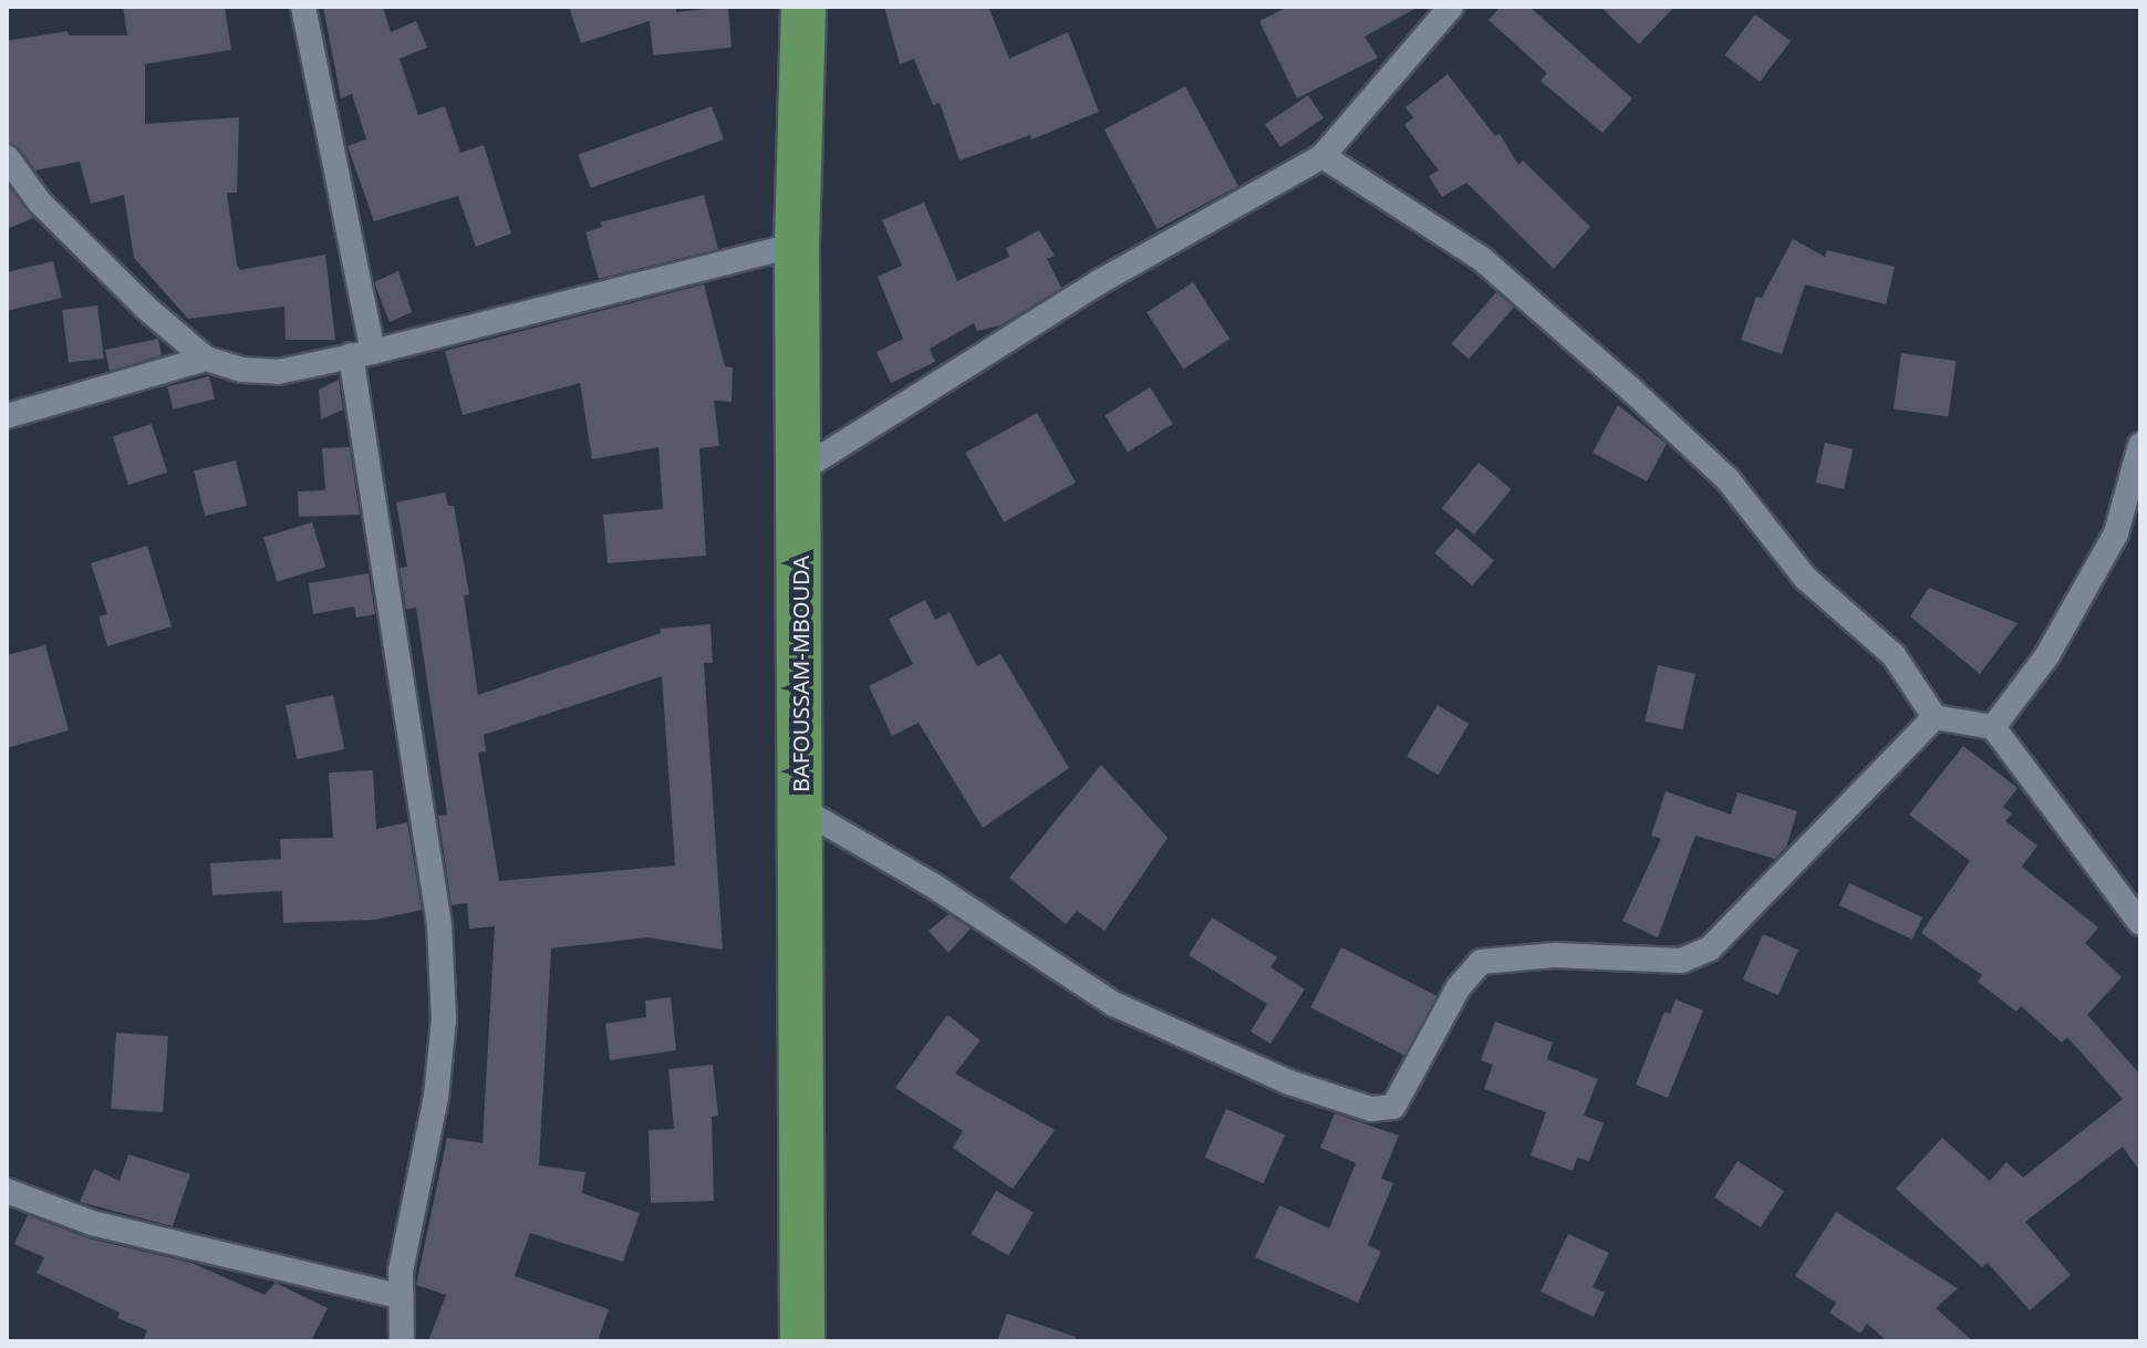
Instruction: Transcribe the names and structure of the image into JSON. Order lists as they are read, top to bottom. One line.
{"streets":{"highway":["BAFOUSSAM-MBOUDA"]}}
